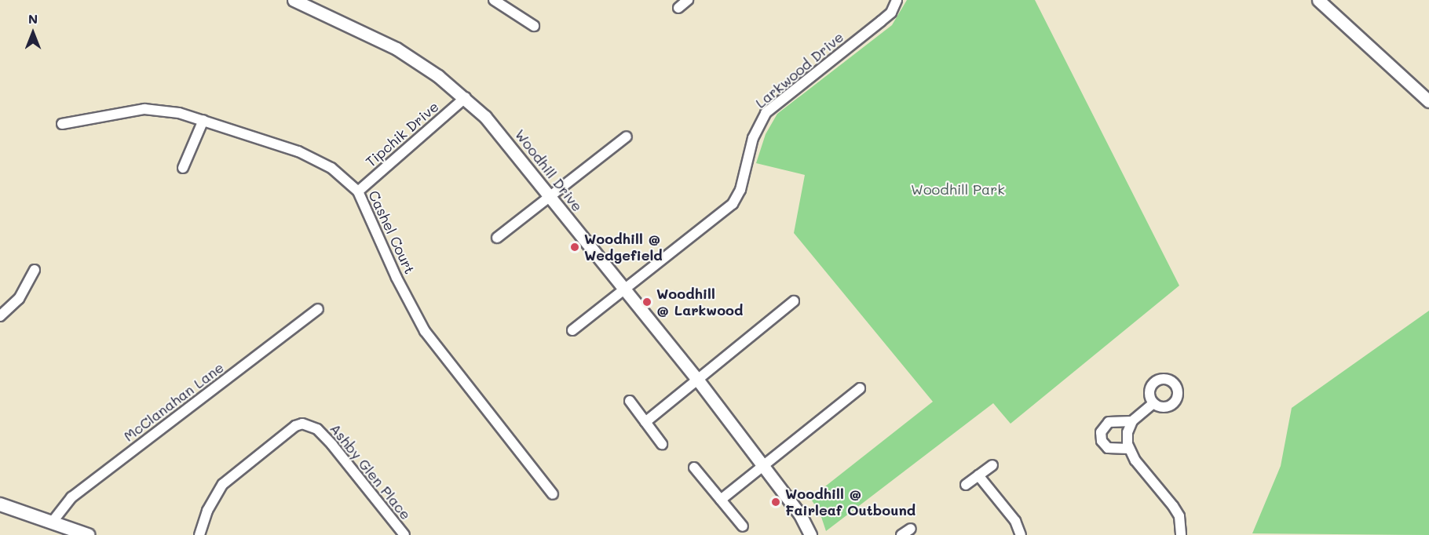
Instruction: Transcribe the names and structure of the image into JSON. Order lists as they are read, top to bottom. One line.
{"streets":{"street":["Larkwood Drive","Tipchik Drive","Woodhill Drive","Cashel Court","McClanahan Lane","Ashby Glen Place"]},"crossings":[["Larkwood Drive","Woodhill Drive"],["Tipchik Drive","Woodhill Drive"],["Tipchik Drive","Cashel Court"]],"parks":["Woodhill Park"],"places":["Woodhill @ Wedgefield","Woodhill @ Larkwood","Woodhill @ Fairleaf Outbound"],"north":"top"}
